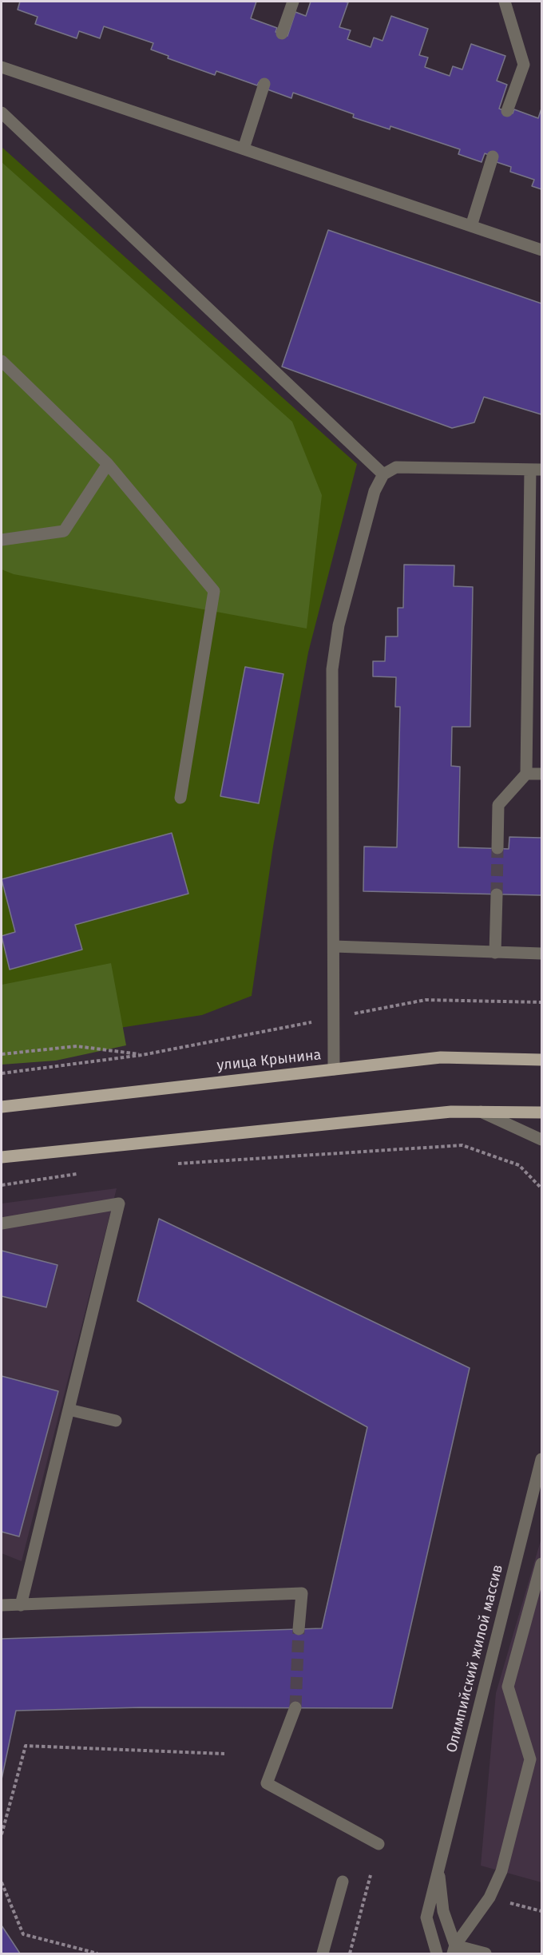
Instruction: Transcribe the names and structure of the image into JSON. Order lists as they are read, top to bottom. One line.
{"streets":{"main road":["улица Крынина"],"street":["Олимпийский жилой массив"]}}
